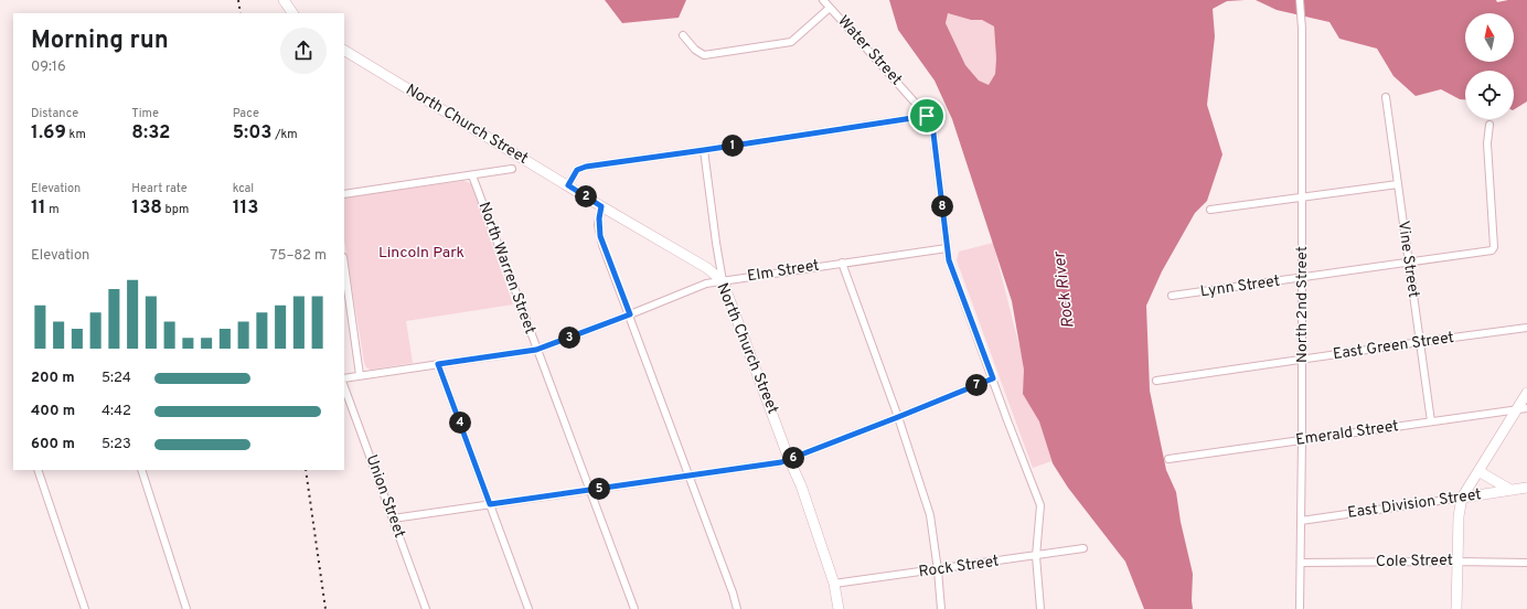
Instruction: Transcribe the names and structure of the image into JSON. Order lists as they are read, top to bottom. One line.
{"streets":{"main road":["North Church Street","East Division Street"],"street":["Water Street","Vine Street","North Warren Street","Elm Street","Lynn Street","North 2nd Street","East Green Street","Emerald Street","Union Street","Cole Street","Rock Street"]},"crossings":[["Water Street","Elm Street"],["Water Street","Rock Street"],["North Church Street","Elm Street"],["North Church Street","Rock Street"],["Vine Street","Lynn Street"],["Vine Street","East Green Street"],["Vine Street","Emerald Street"],["North Warren Street","Elm Street"],["Lynn Street","North 2nd Street"],["North 2nd Street","East Green Street"],["North 2nd Street","Emerald Street"],["North 2nd Street","East Division Street"],["North 2nd Street","Cole Street"]],"water":["Rock River"],"parks":["Lincoln Park"],"north":"top","page":{"heading":["Morning run","09:16"],"stats":[["Distance","1.69 km"],["Time","8:32"],["Pace","5:03 /km"],["Elevation","11 m"],["Heart rate","138 bpm"],["kcal","113"]],"pins":["1","2","8","3","7","4","6","5"],"chart":["Elevation","75–82 m"],"list":[{"name":"200 m","note":"5:24"},{"name":"400 m","note":"4:42"},{"name":"600 m","note":"5:23"}]}}
